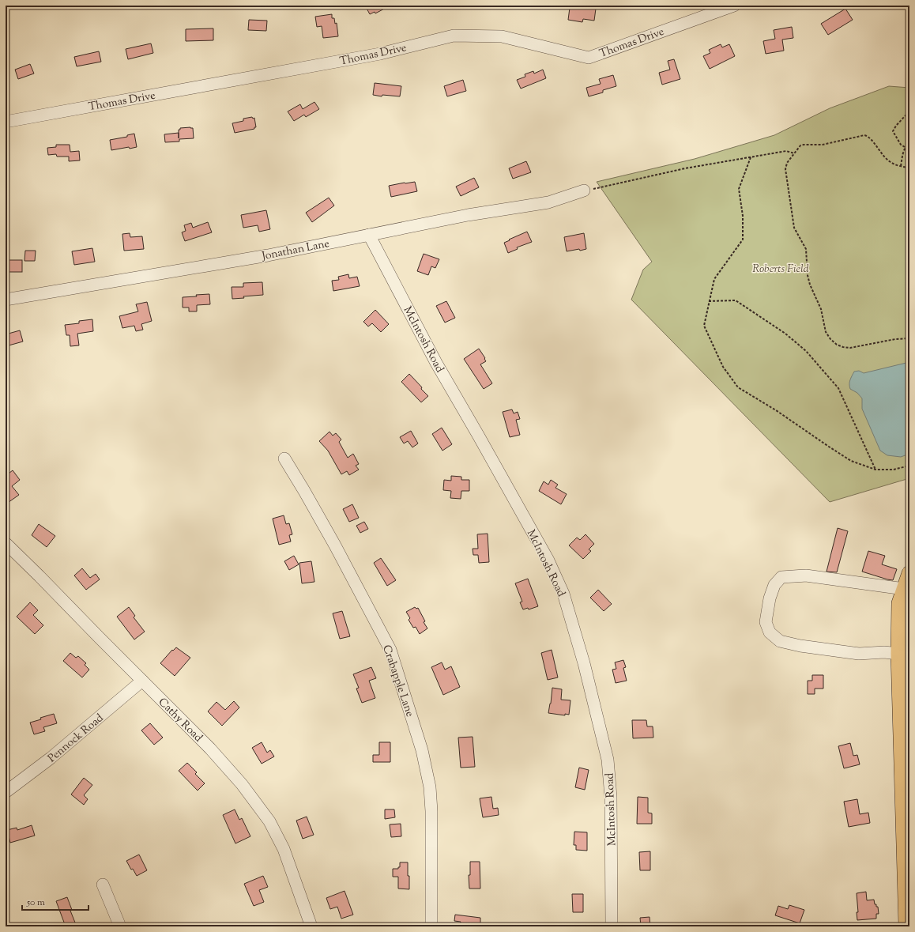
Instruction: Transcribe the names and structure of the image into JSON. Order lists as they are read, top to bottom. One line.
{"streets":{"street":["Thomas Drive","Jonathan Lane","McIntosh Road","Crabapple Lane","Cathy Road","Pennock Road"]},"crossings":[["Jonathan Lane","McIntosh Road"],["Cathy Road","Pennock Road"]],"parks":["Roberts Field"],"scale_bar":"50 m"}
